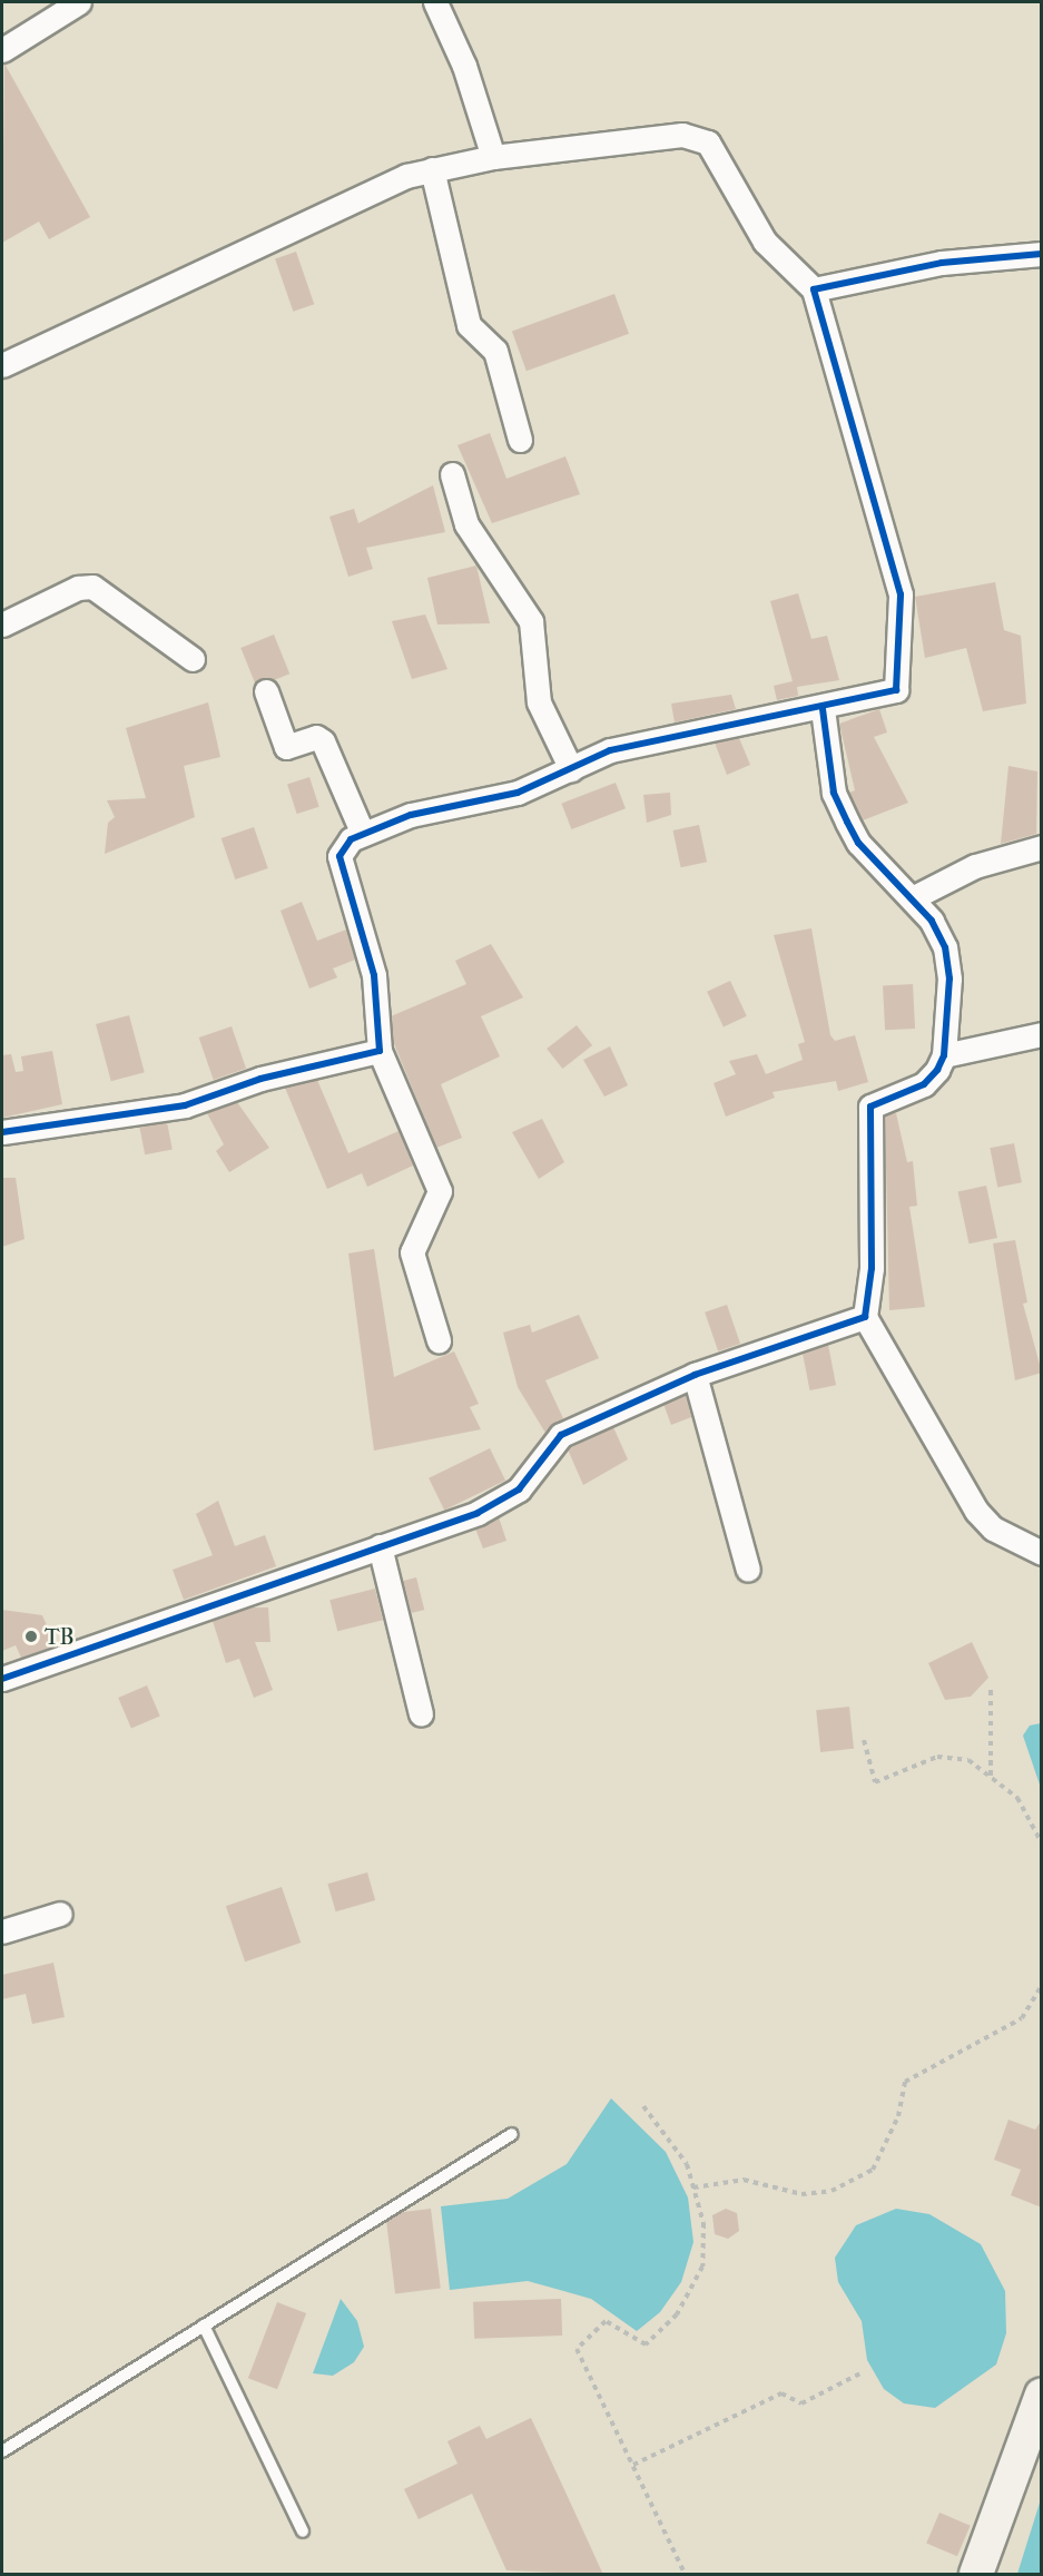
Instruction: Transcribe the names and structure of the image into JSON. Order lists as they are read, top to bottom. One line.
{"places":["TB"]}
